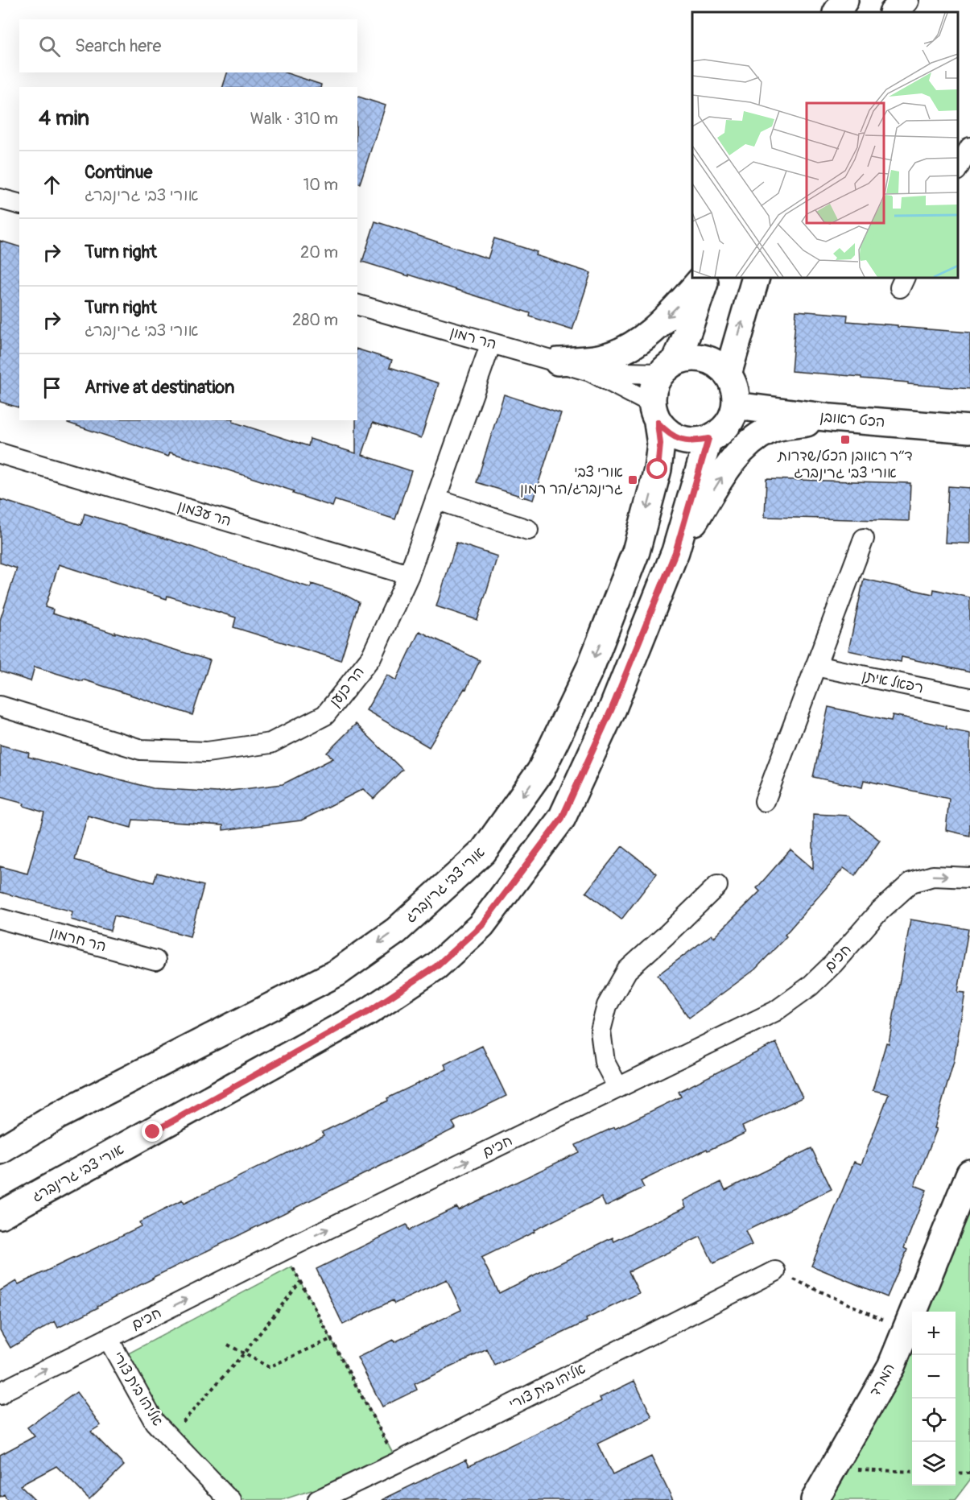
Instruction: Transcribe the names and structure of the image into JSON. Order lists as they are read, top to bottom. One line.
{"streets":{"main road":["הכט ראובן","אורי צבי גרינברג","המרד"],"street":["הר רמון","הר עצמון","רפאל איתן","הר כנען","הר חרמון","חכים","אליהו בית צורי"]},"crossings":[["הר רמון","הכט ראובן"],["הר רמון","הר כנען"],["הר רמון","אורי צבי גרינברג"],["הכט ראובן","אורי צבי גרינברג"],["הר עצמון","הר כנען"],["חכים","אליהו בית צורי"]],"one_way":["חכים"],"places":{"transit":["ד״ר ראובן הכט/שדרות אורי צבי גרינברג","אורי צבי גרינברג/הר רמון"]},"page":{"search":"Search here","heading":["4 min","Walk · 310 m"],"list":[["Continue","אורי צבי גרינברג","10 m"],["Turn right","20 m"],["Turn right","אורי צבי גרינברג","280 m"],"Arrive at destination"],"map_buttons":["+","−"]}}
